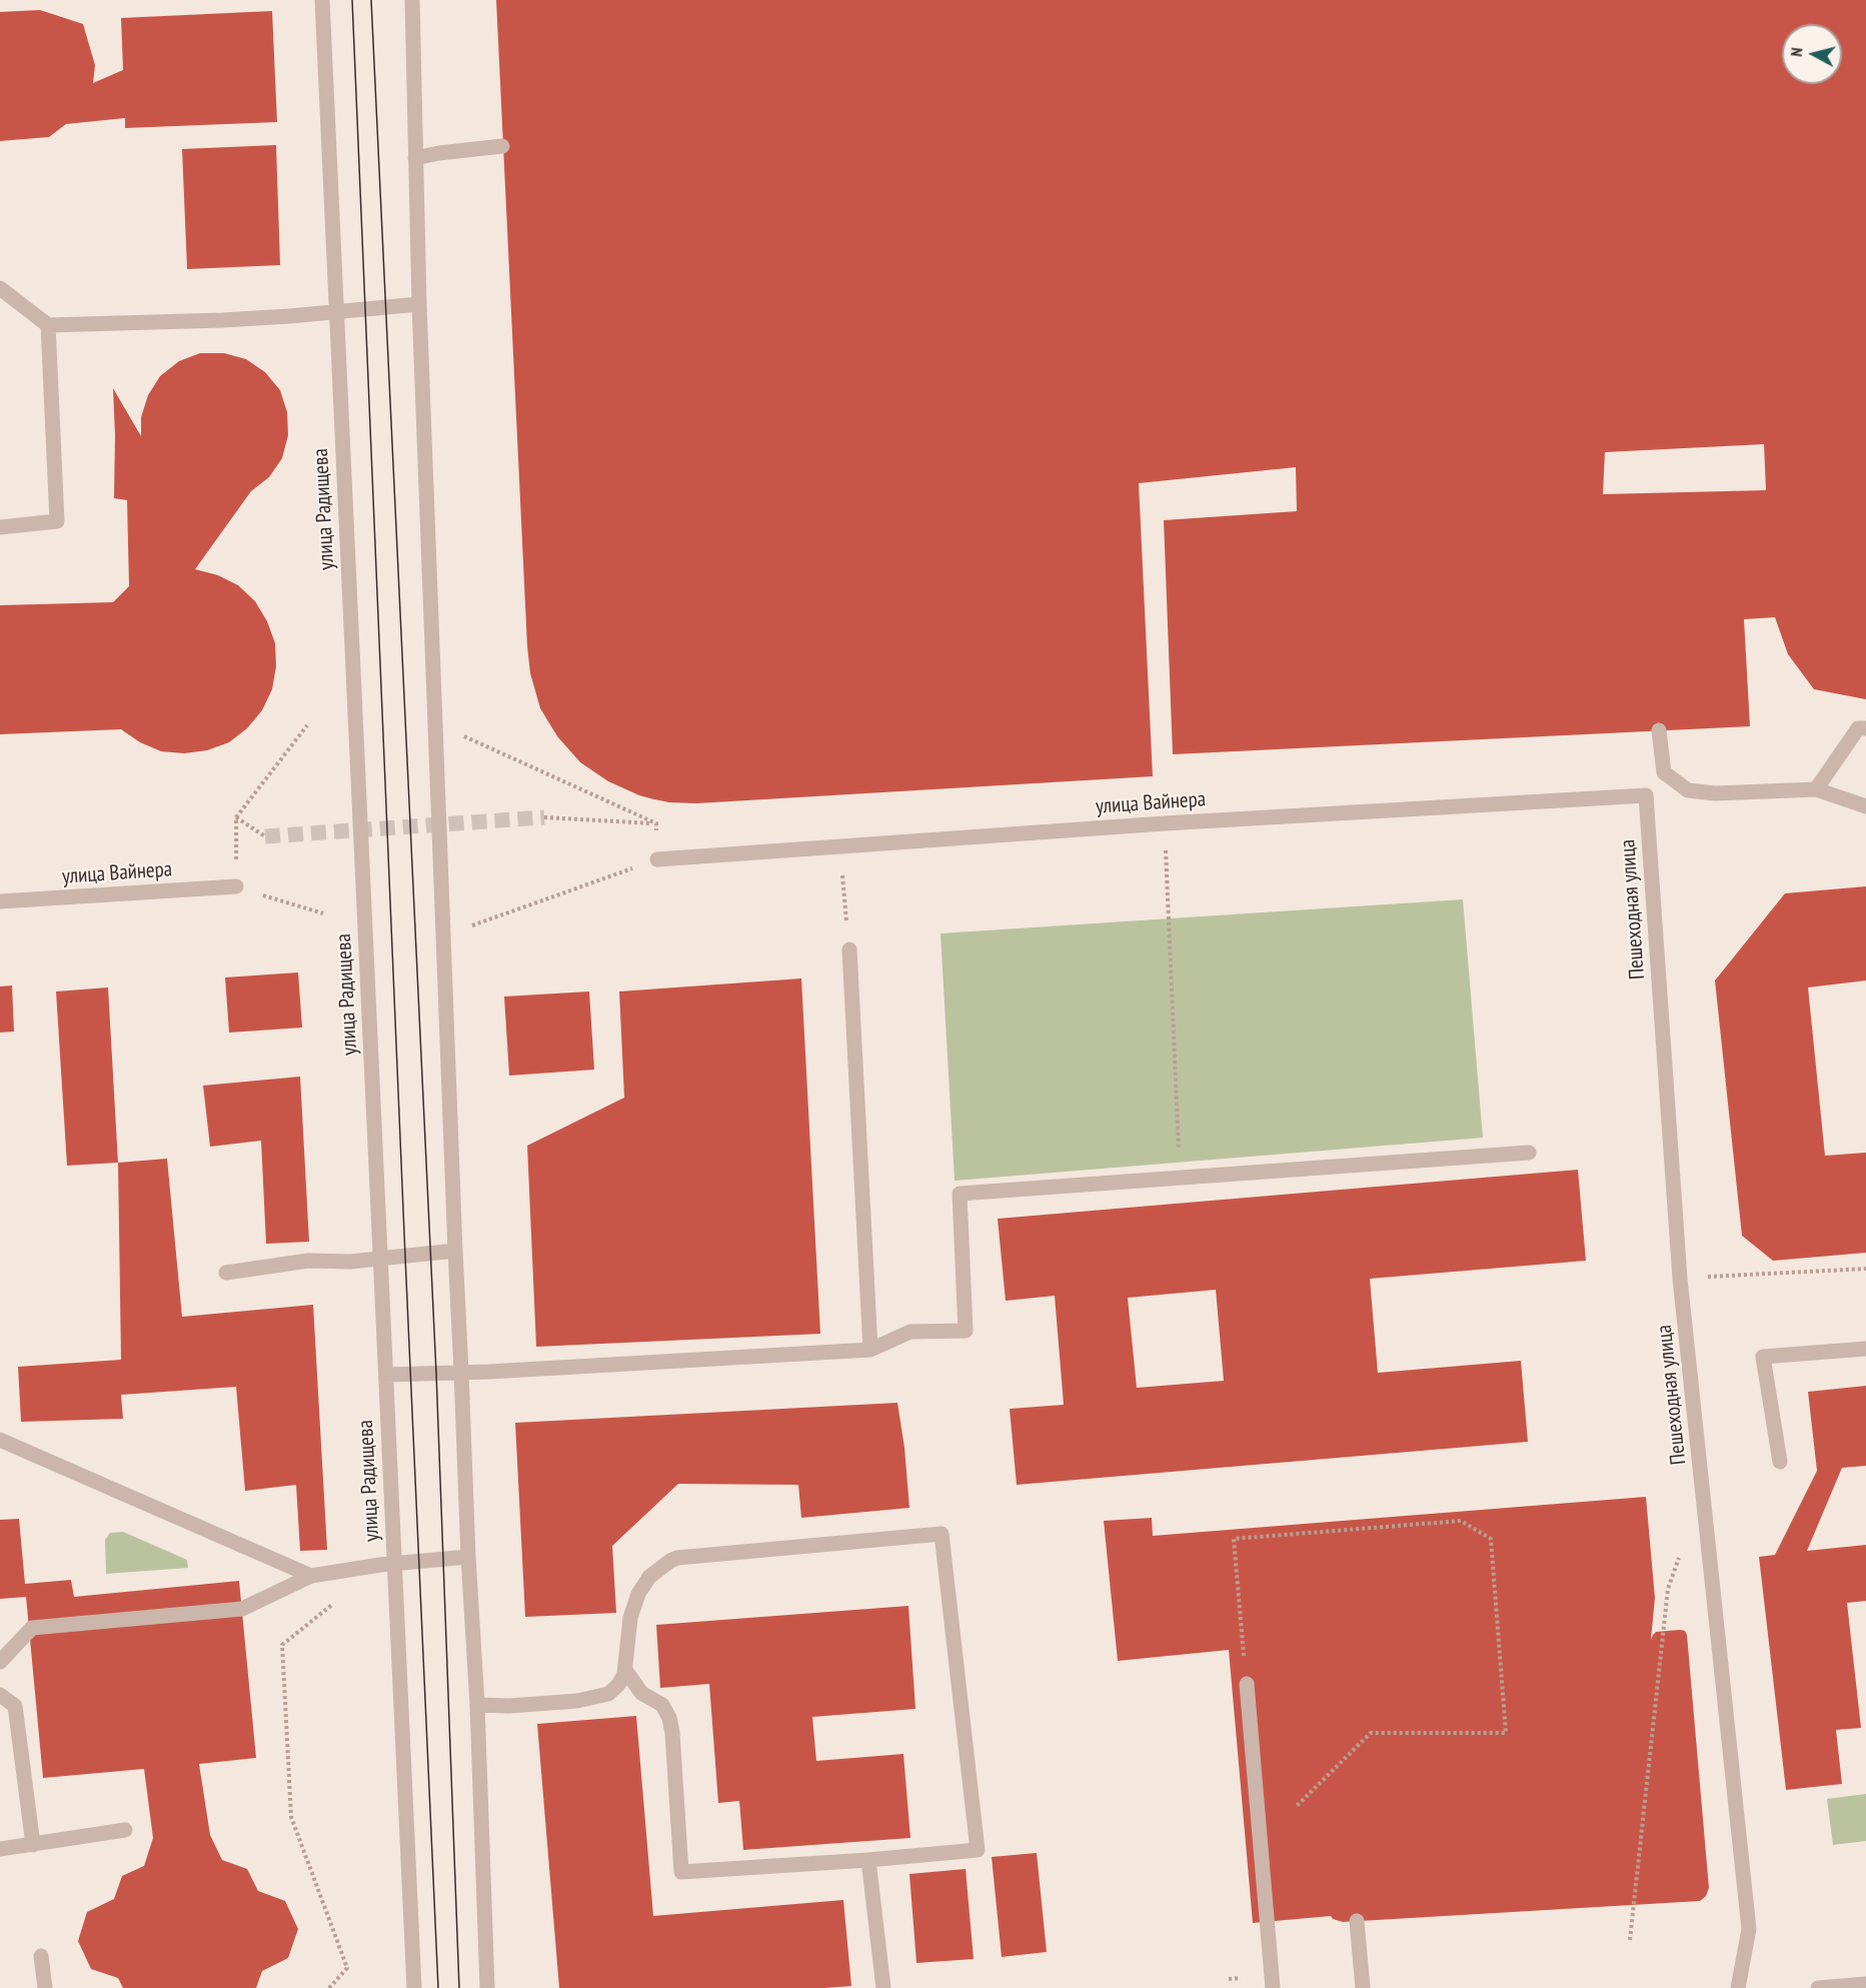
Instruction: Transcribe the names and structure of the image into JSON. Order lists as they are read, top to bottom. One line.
{"streets":{"street":["улица Радищева","улица Вайнера","Пешеходная улица"]},"crossings":[["улица Вайнера","Пешеходная улица"]],"north":"left"}
